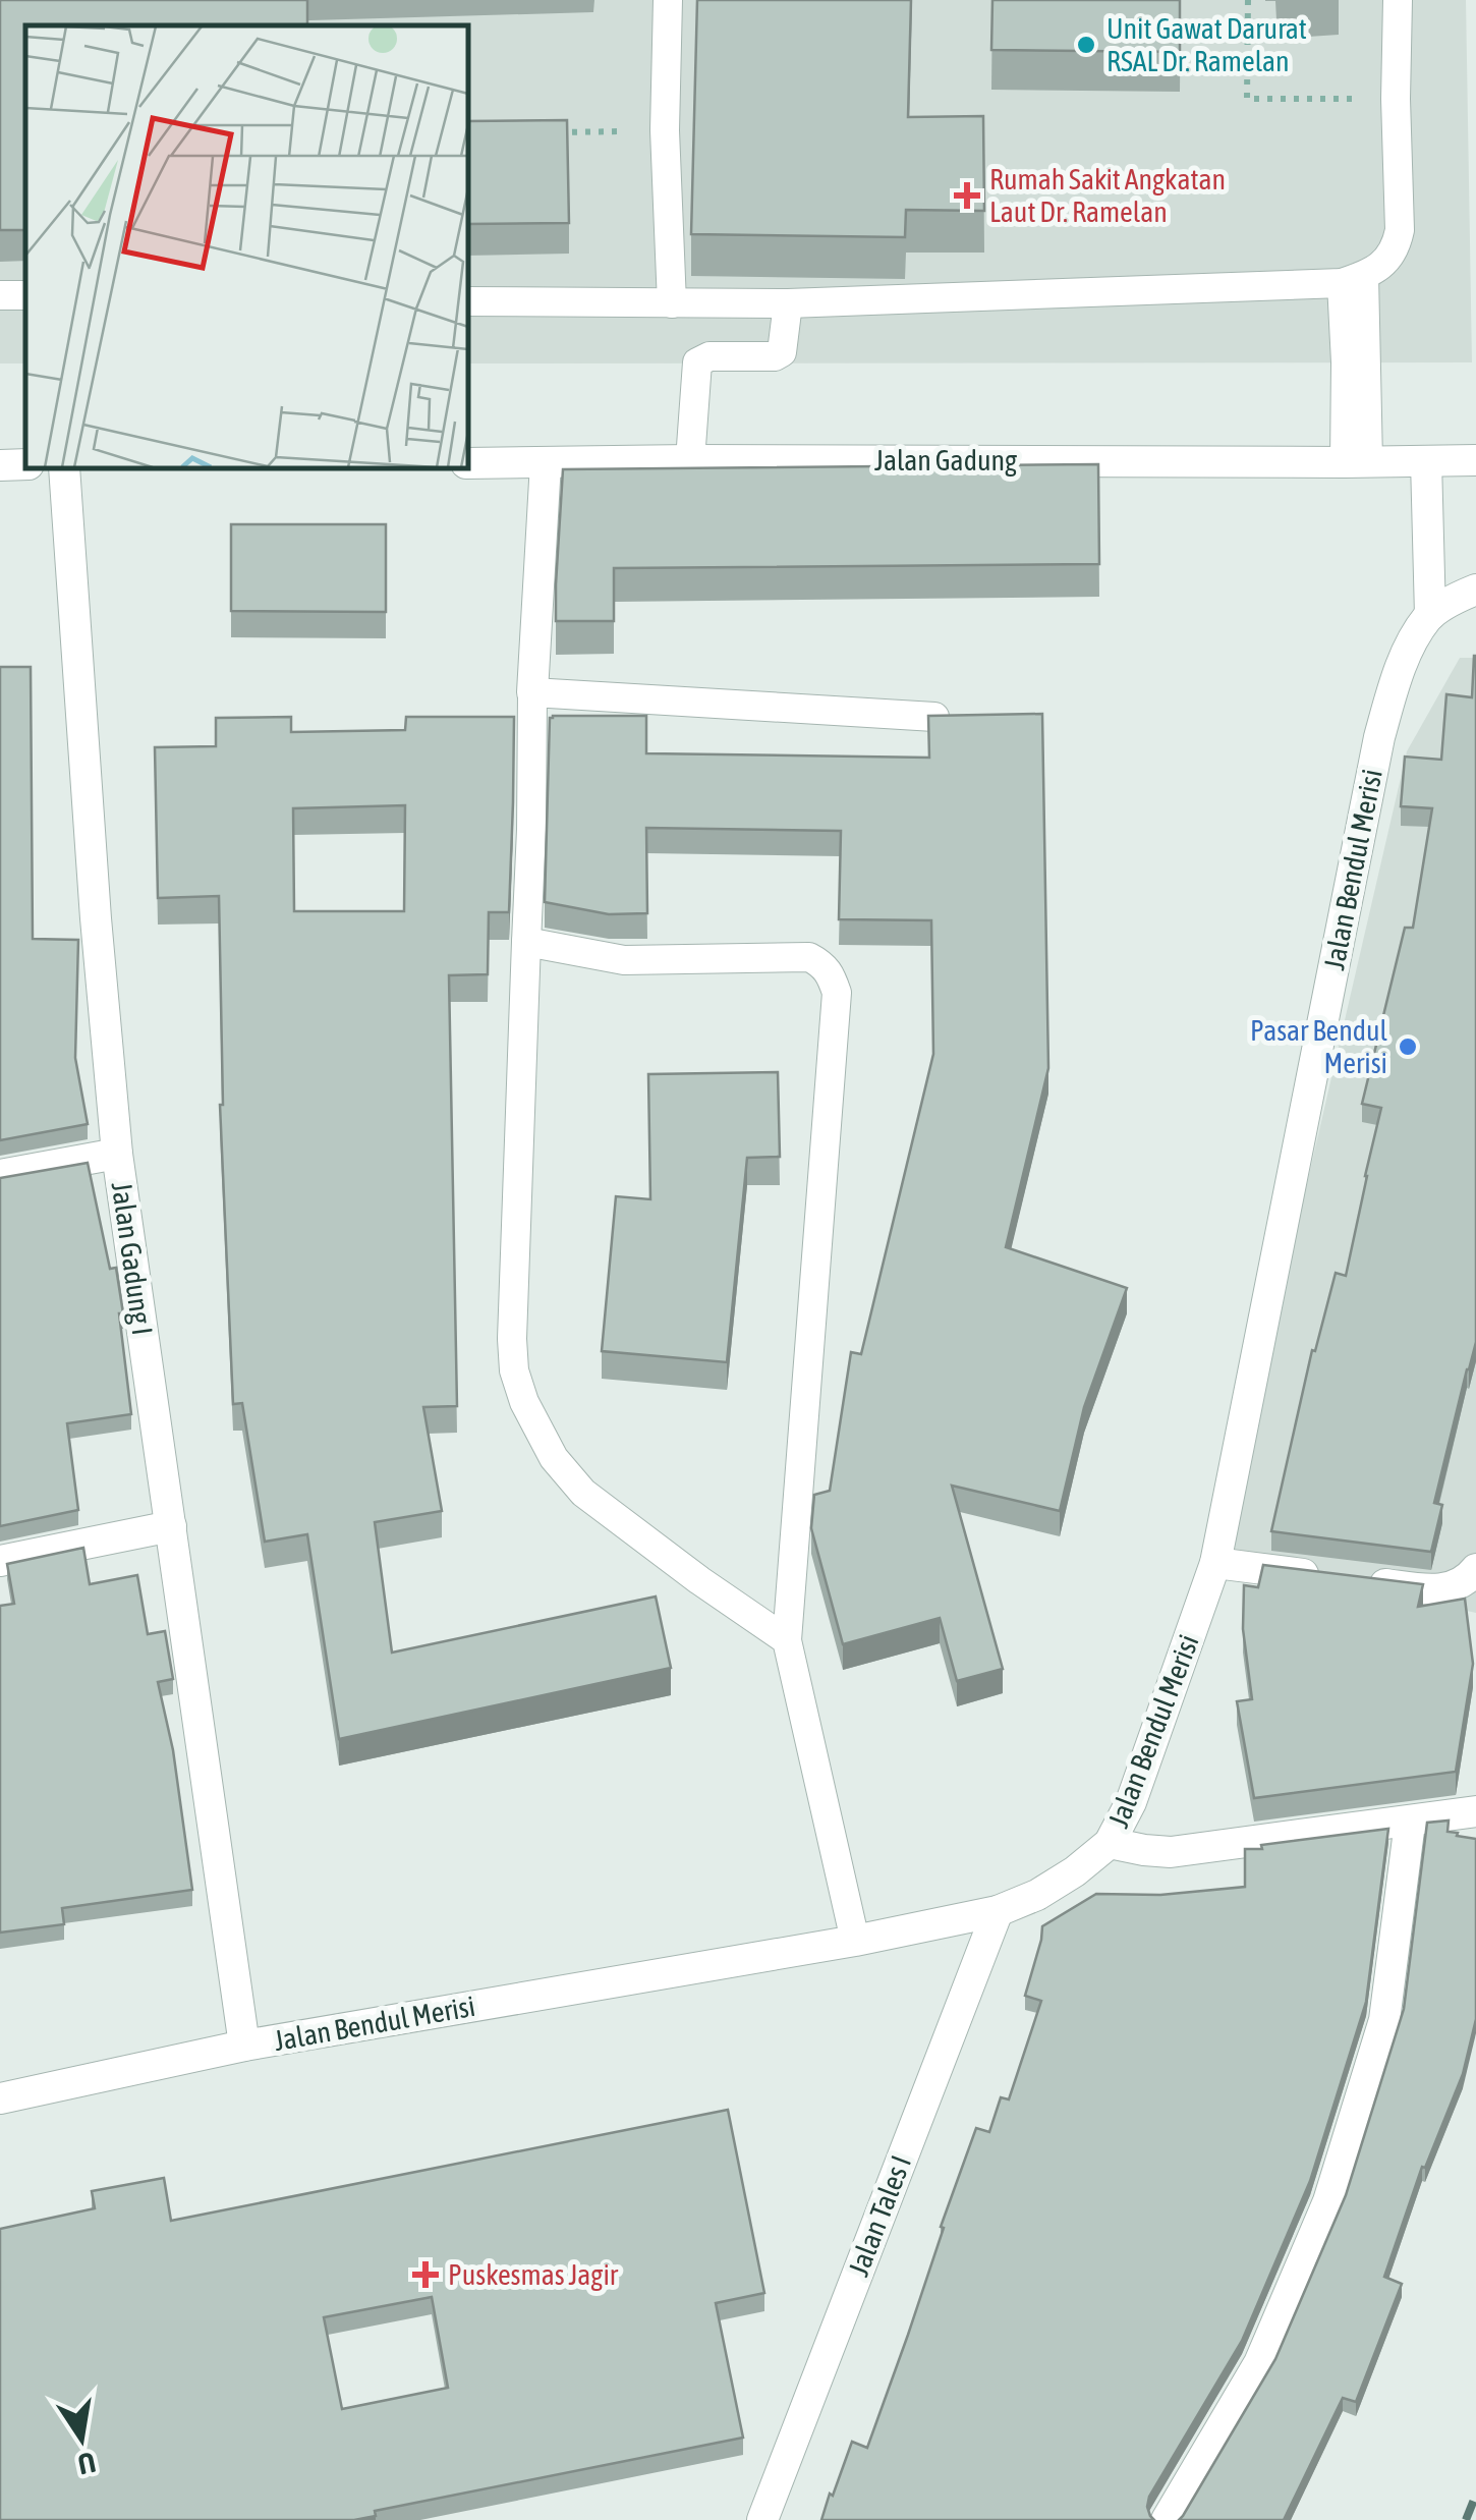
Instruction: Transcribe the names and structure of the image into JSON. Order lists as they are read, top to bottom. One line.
{"streets":{"street":["Jalan Gadung","Jalan Bendul Merisi","Jalan Gadung I","Jalan Tales I"]},"crossings":[["Jalan Bendul Merisi","Jalan Gadung I"],["Jalan Bendul Merisi","Jalan Tales I"]],"places":{"other":["Unit Gawat Darurat RSAL Dr. Ramelan","Pasar Bendul Merisi"],"health":["Rumah Sakit Angkatan Laut Dr. Ramelan","Puskesmas Jagir"]},"north":"bottom"}
